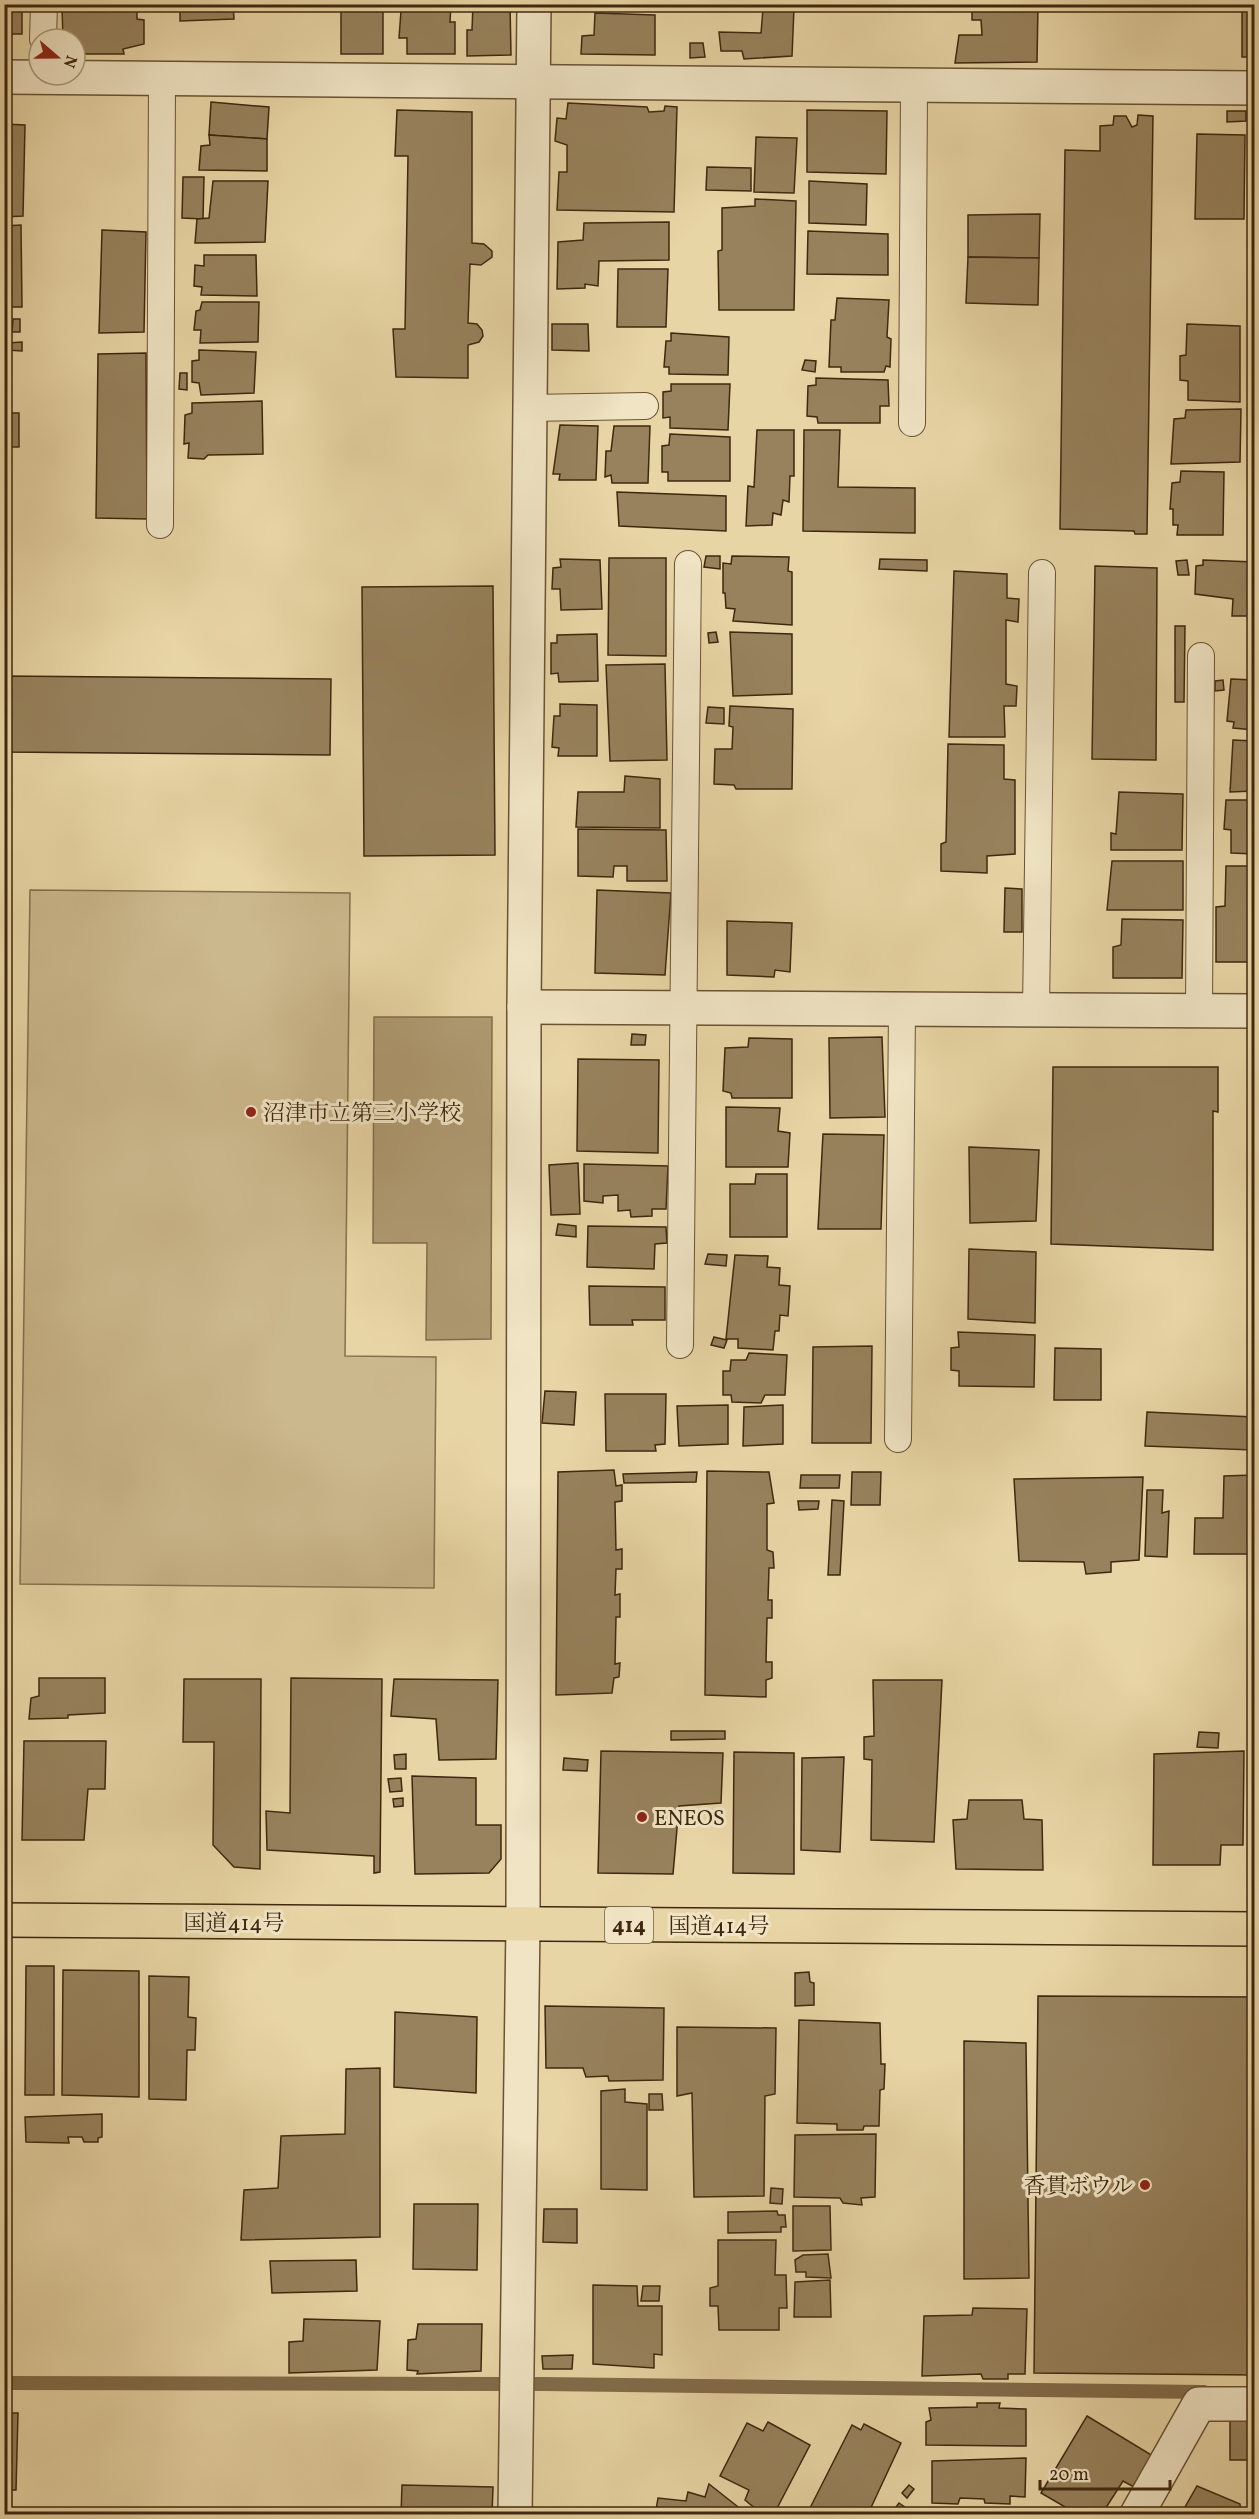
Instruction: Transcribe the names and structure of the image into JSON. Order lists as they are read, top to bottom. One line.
{"streets":{"highway":["国道414号","414"]},"places":["沼津市立第三小学校","ENEOS","香貫ボウル"],"scale_bar":"20 m","north":"right"}
